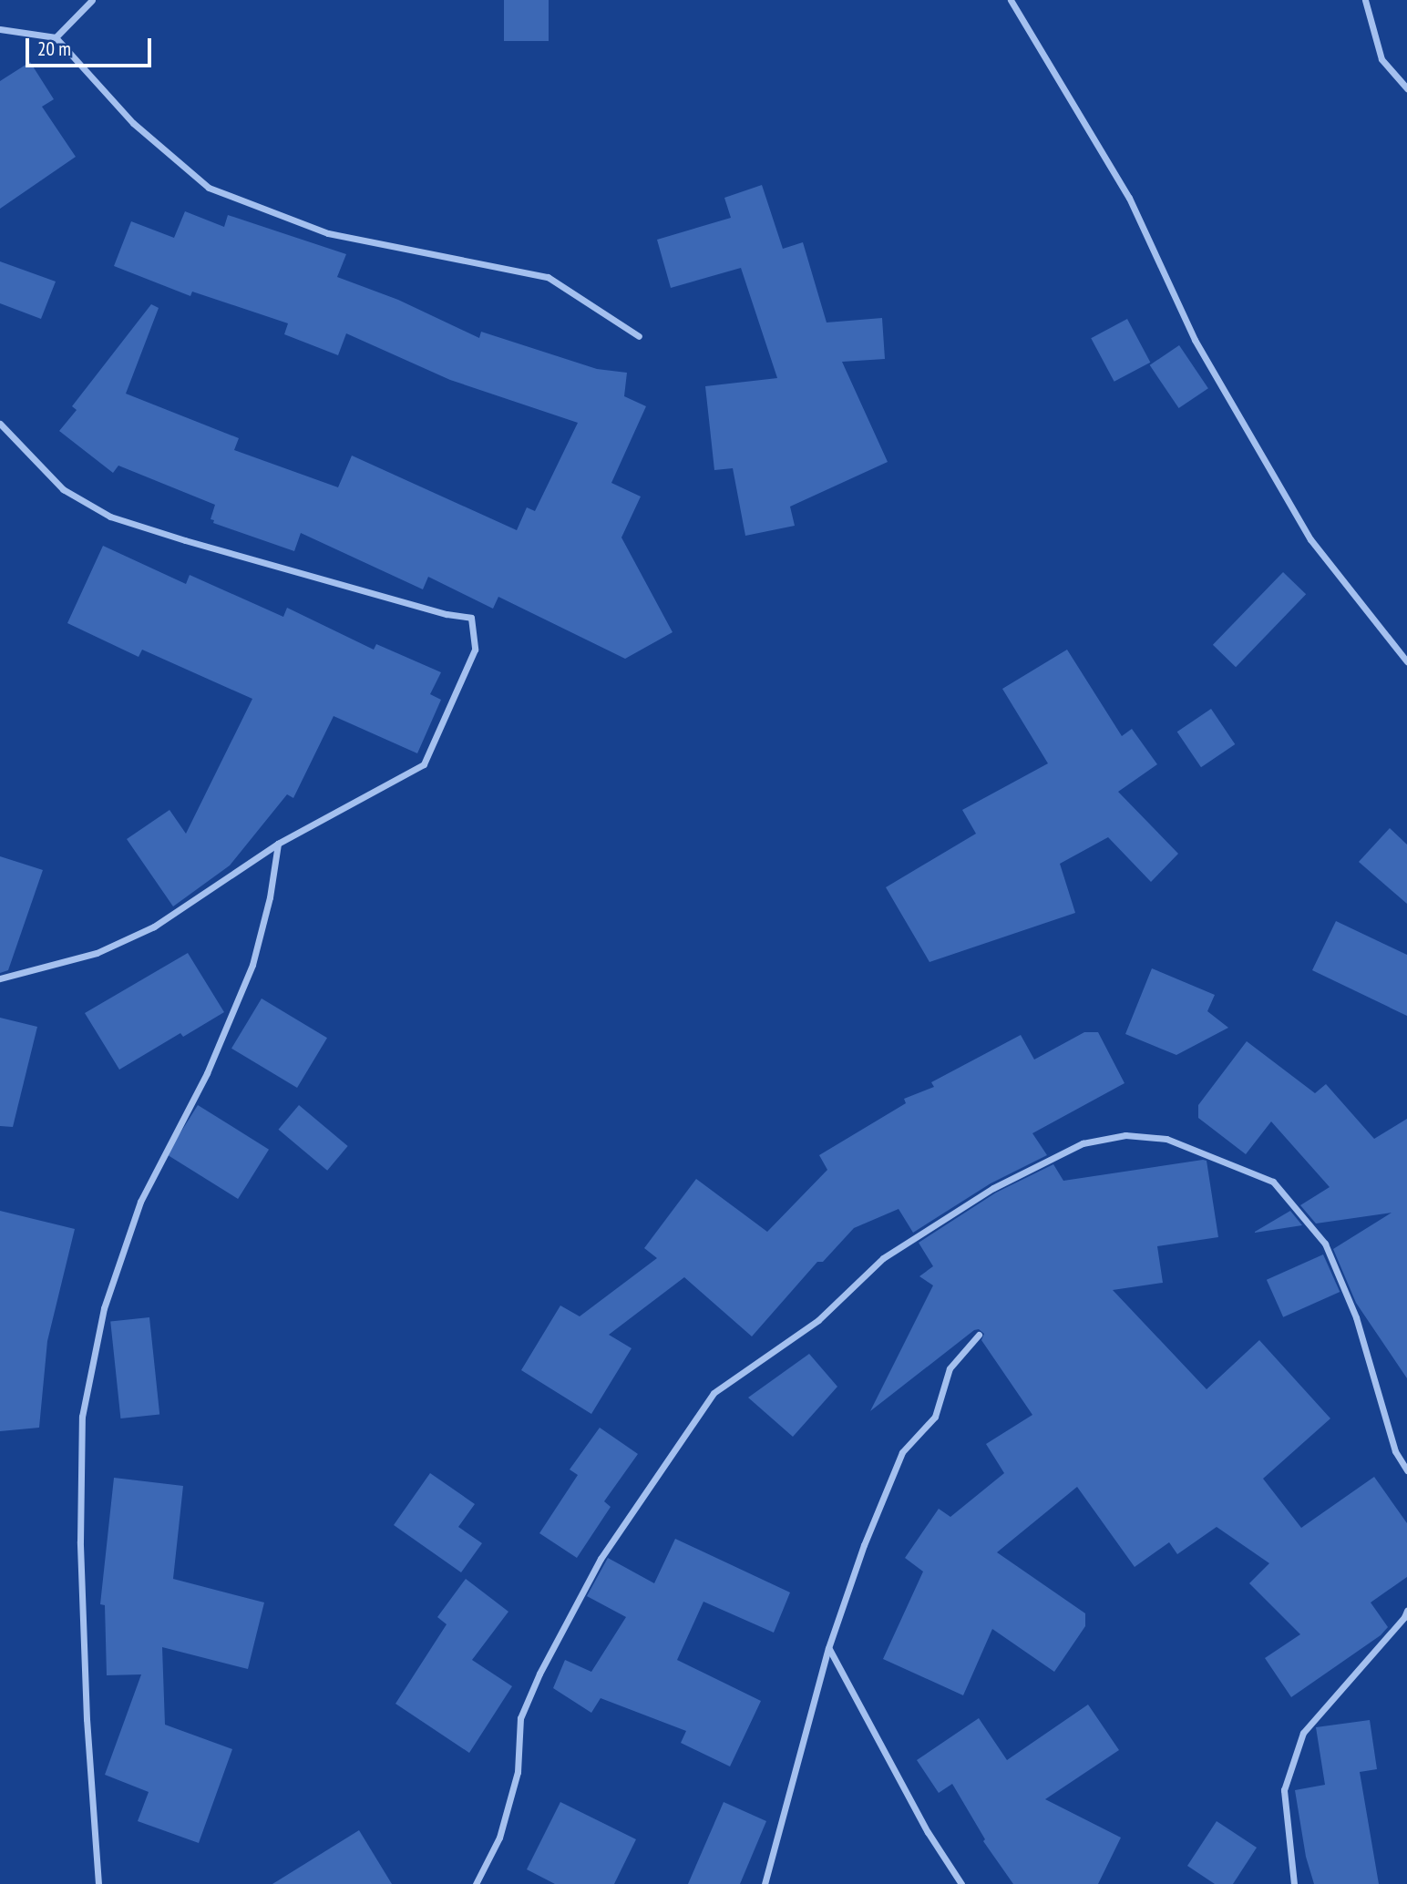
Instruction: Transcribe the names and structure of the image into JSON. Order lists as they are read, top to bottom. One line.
{"scale_bar":"20 m"}
